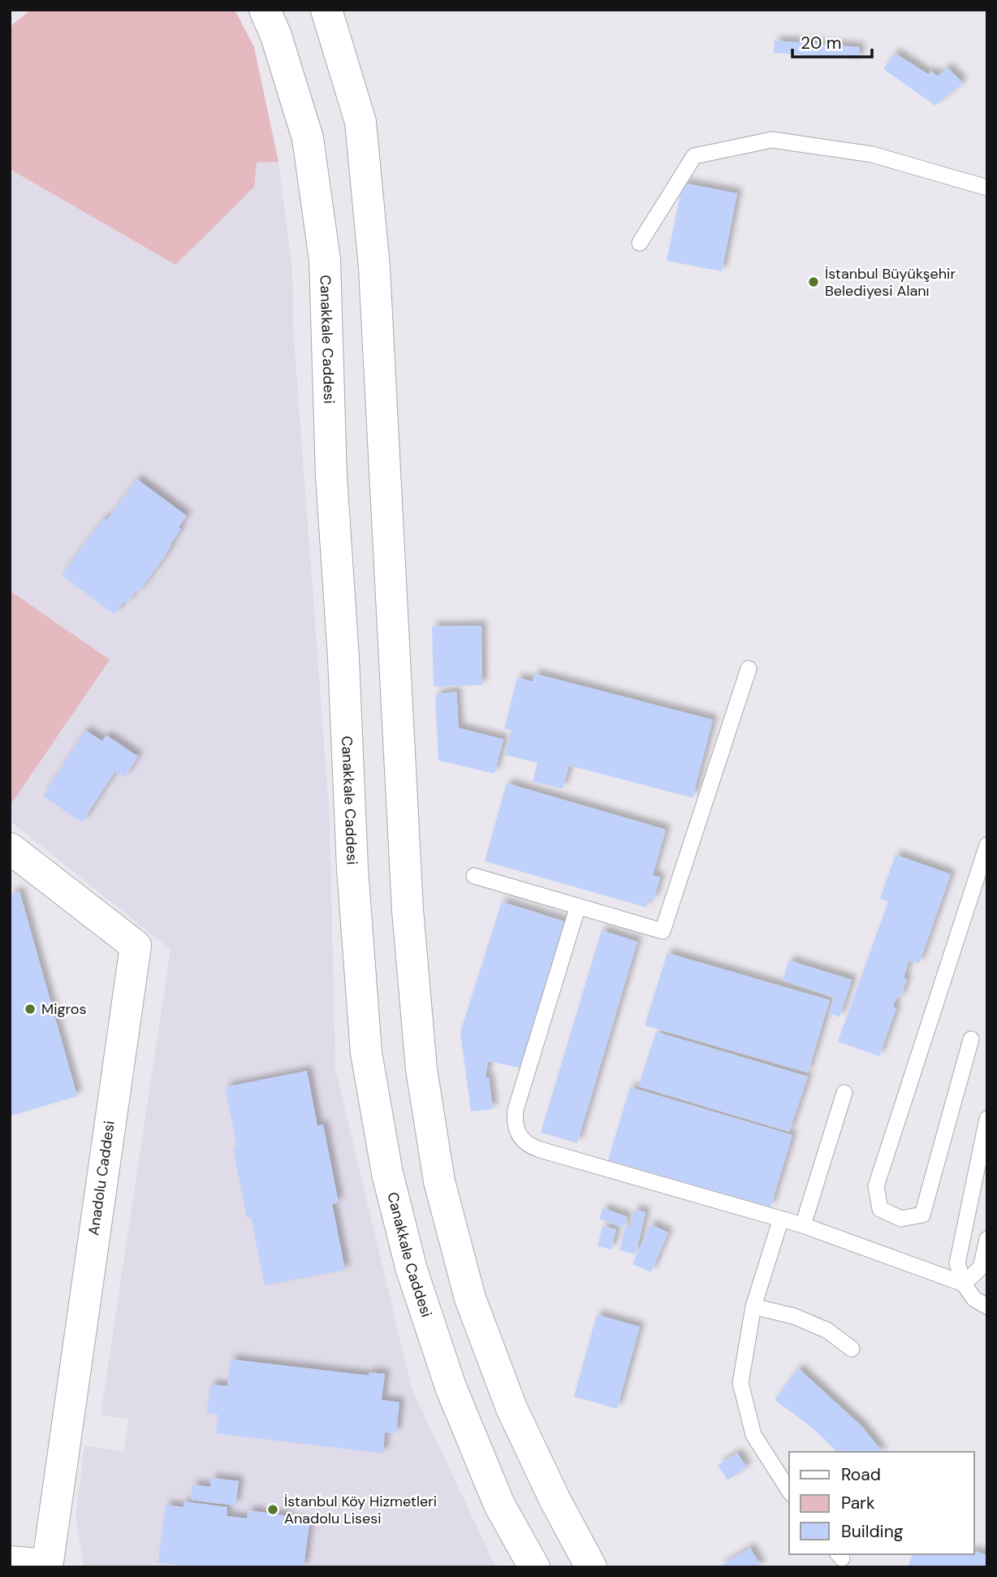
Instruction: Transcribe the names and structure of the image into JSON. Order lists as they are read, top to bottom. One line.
{"streets":{"main road":["Canakkale Caddesi","Anadolu Caddesi"]},"places":["İstanbul Büyükşehir Belediyesi Alanı","Migros","İstanbul Köy Hizmetleri Anadolu Lisesi"],"legend":["Road","Park","Building"],"scale_bar":"20 m"}
